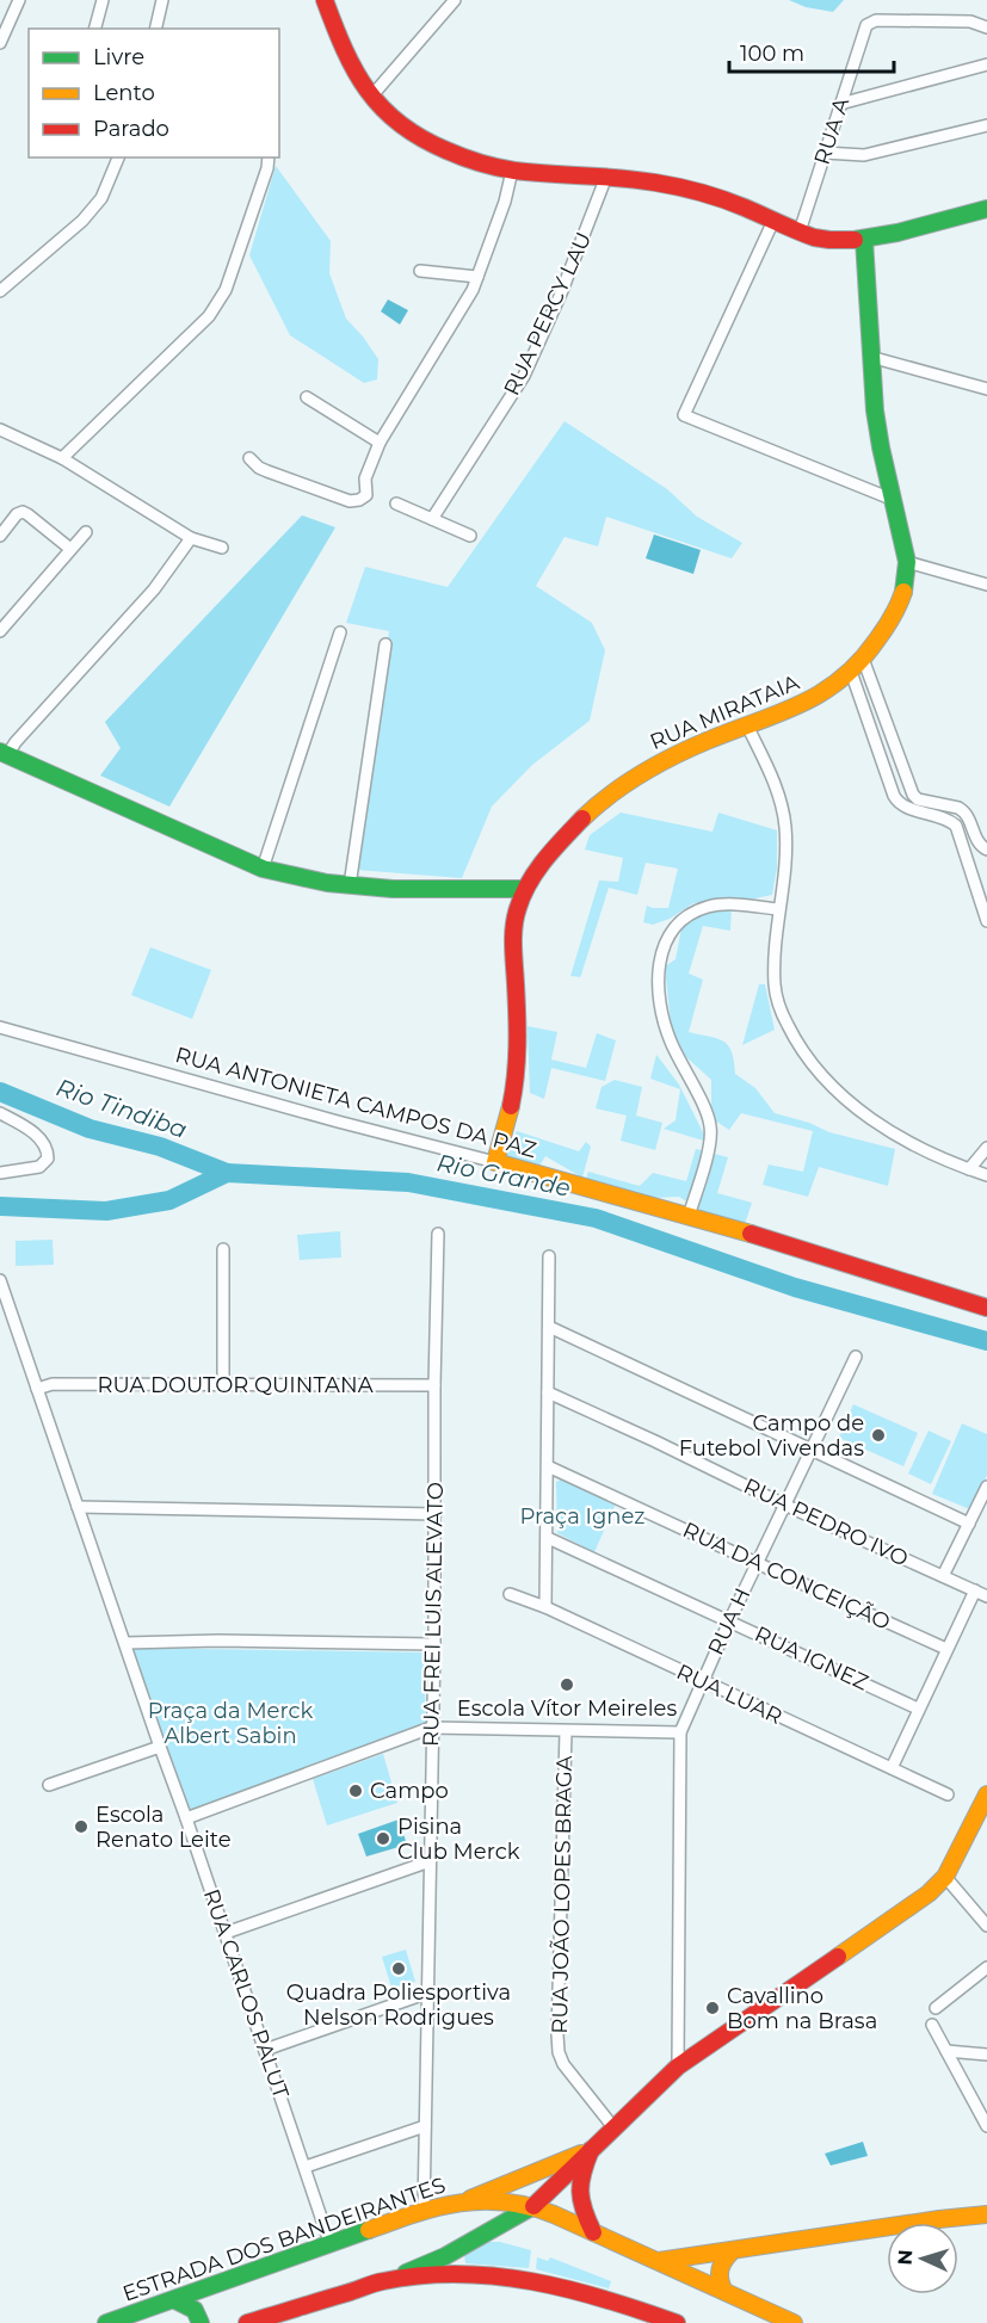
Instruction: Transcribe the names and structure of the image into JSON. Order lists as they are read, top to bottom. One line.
{"streets":{"street":["RUA A","RUA PERCY LAU","RUA MIRATAIA","RUA ANTONIETA CAMPOS DA PAZ","RUA DOUTOR QUINTANA","RUA PEDRO IVO","RUA DA CONCEIÇÃO","RUA FREI LUIS ALEVATO","RUA H","RUA IGNEZ","RUA LUAR","RUA JOÃO LOPES BRAGA","RUA CARLOS PALUT","ESTRADA DOS BANDEIRANTES"]},"crossings":[["RUA MIRATAIA","RUA ANTONIETA CAMPOS DA PAZ"],["RUA DOUTOR QUINTANA","RUA FREI LUIS ALEVATO"],["RUA DOUTOR QUINTANA","RUA CARLOS PALUT"],["RUA PEDRO IVO","RUA H"],["RUA DA CONCEIÇÃO","RUA H"],["RUA FREI LUIS ALEVATO","ESTRADA DOS BANDEIRANTES"],["RUA H","RUA IGNEZ"],["RUA H","RUA LUAR"],["RUA CARLOS PALUT","ESTRADA DOS BANDEIRANTES"]],"water":["Rio Tindiba","Rio Grande"],"parks":["Praça Ignez","Praça da Merck Albert Sabin"],"places":["Campo de Futebol Vivendas","Escola Vítor Meireles","Campo","Escola Renato Leite","Pisina Club Merck","Quadra Poliesportiva Nelson Rodrigues","Cavallino Bom na Brasa"],"legend":["Livre","Lento","Parado"],"scale_bar":"100 m","north":"left"}
